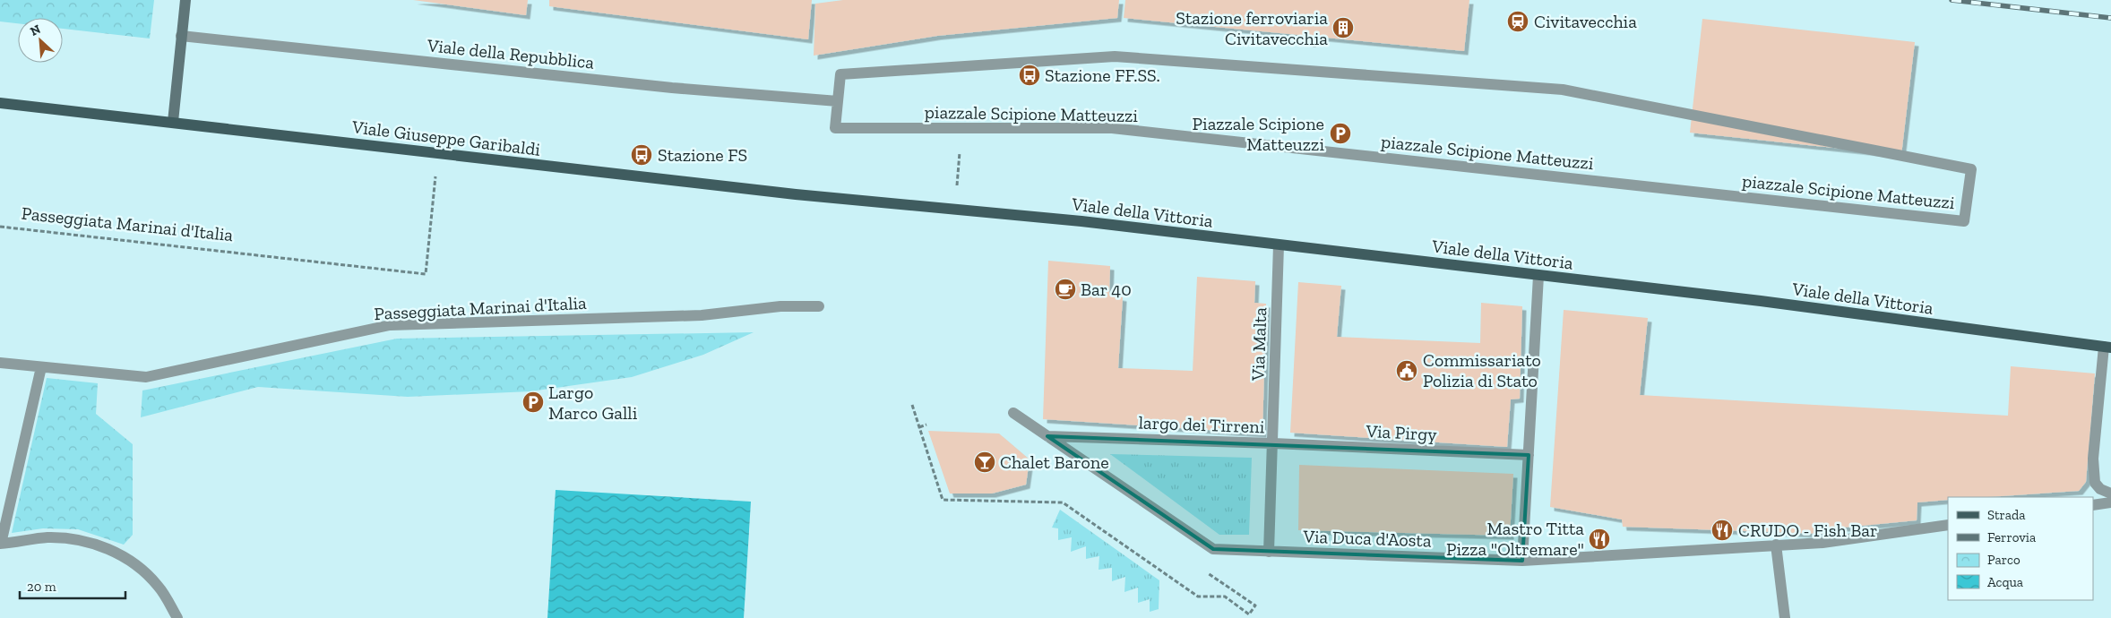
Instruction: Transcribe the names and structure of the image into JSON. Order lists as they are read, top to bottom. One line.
{"streets":{"main road":["Viale Giuseppe Garibaldi","Viale della Vittoria"],"street":["Viale della Repubblica","piazzale Scipione Matteuzzi","Passeggiata Marinai d'Italia","Via Malta","largo dei Tirreni","Via Pirgy","Via Duca d'Aosta"]},"crossings":[["Viale della Repubblica","piazzale Scipione Matteuzzi"],["Viale Giuseppe Garibaldi","Viale della Vittoria"],["Viale Giuseppe Garibaldi","Passeggiata Marinai d'Italia"],["Viale della Vittoria","Via Malta"],["Via Malta","largo dei Tirreni"],["Via Malta","Via Pirgy"],["largo dei Tirreni","Via Pirgy"],["largo dei Tirreni","Via Duca d'Aosta"]],"places":{"station":["Civitavecchia"],"building":["Stazione ferroviaria Civitavecchia"],"bus stop":["Stazione FF.SS.","Stazione FS"],"parking":["Piazzale Scipione Matteuzzi","Largo Marco Galli"],"cafe":["Bar 40"],"public building":["Commissariato Polizia di Stato"],"bar":["Chalet Barone"],"restaurant":["CRUDO - Fish Bar","Mastro Titta Pizza \"Oltremare\""]},"legend":["Strada","Ferrovia","Parco","Acqua"],"scale_bar":"20 m","north":"top left"}
